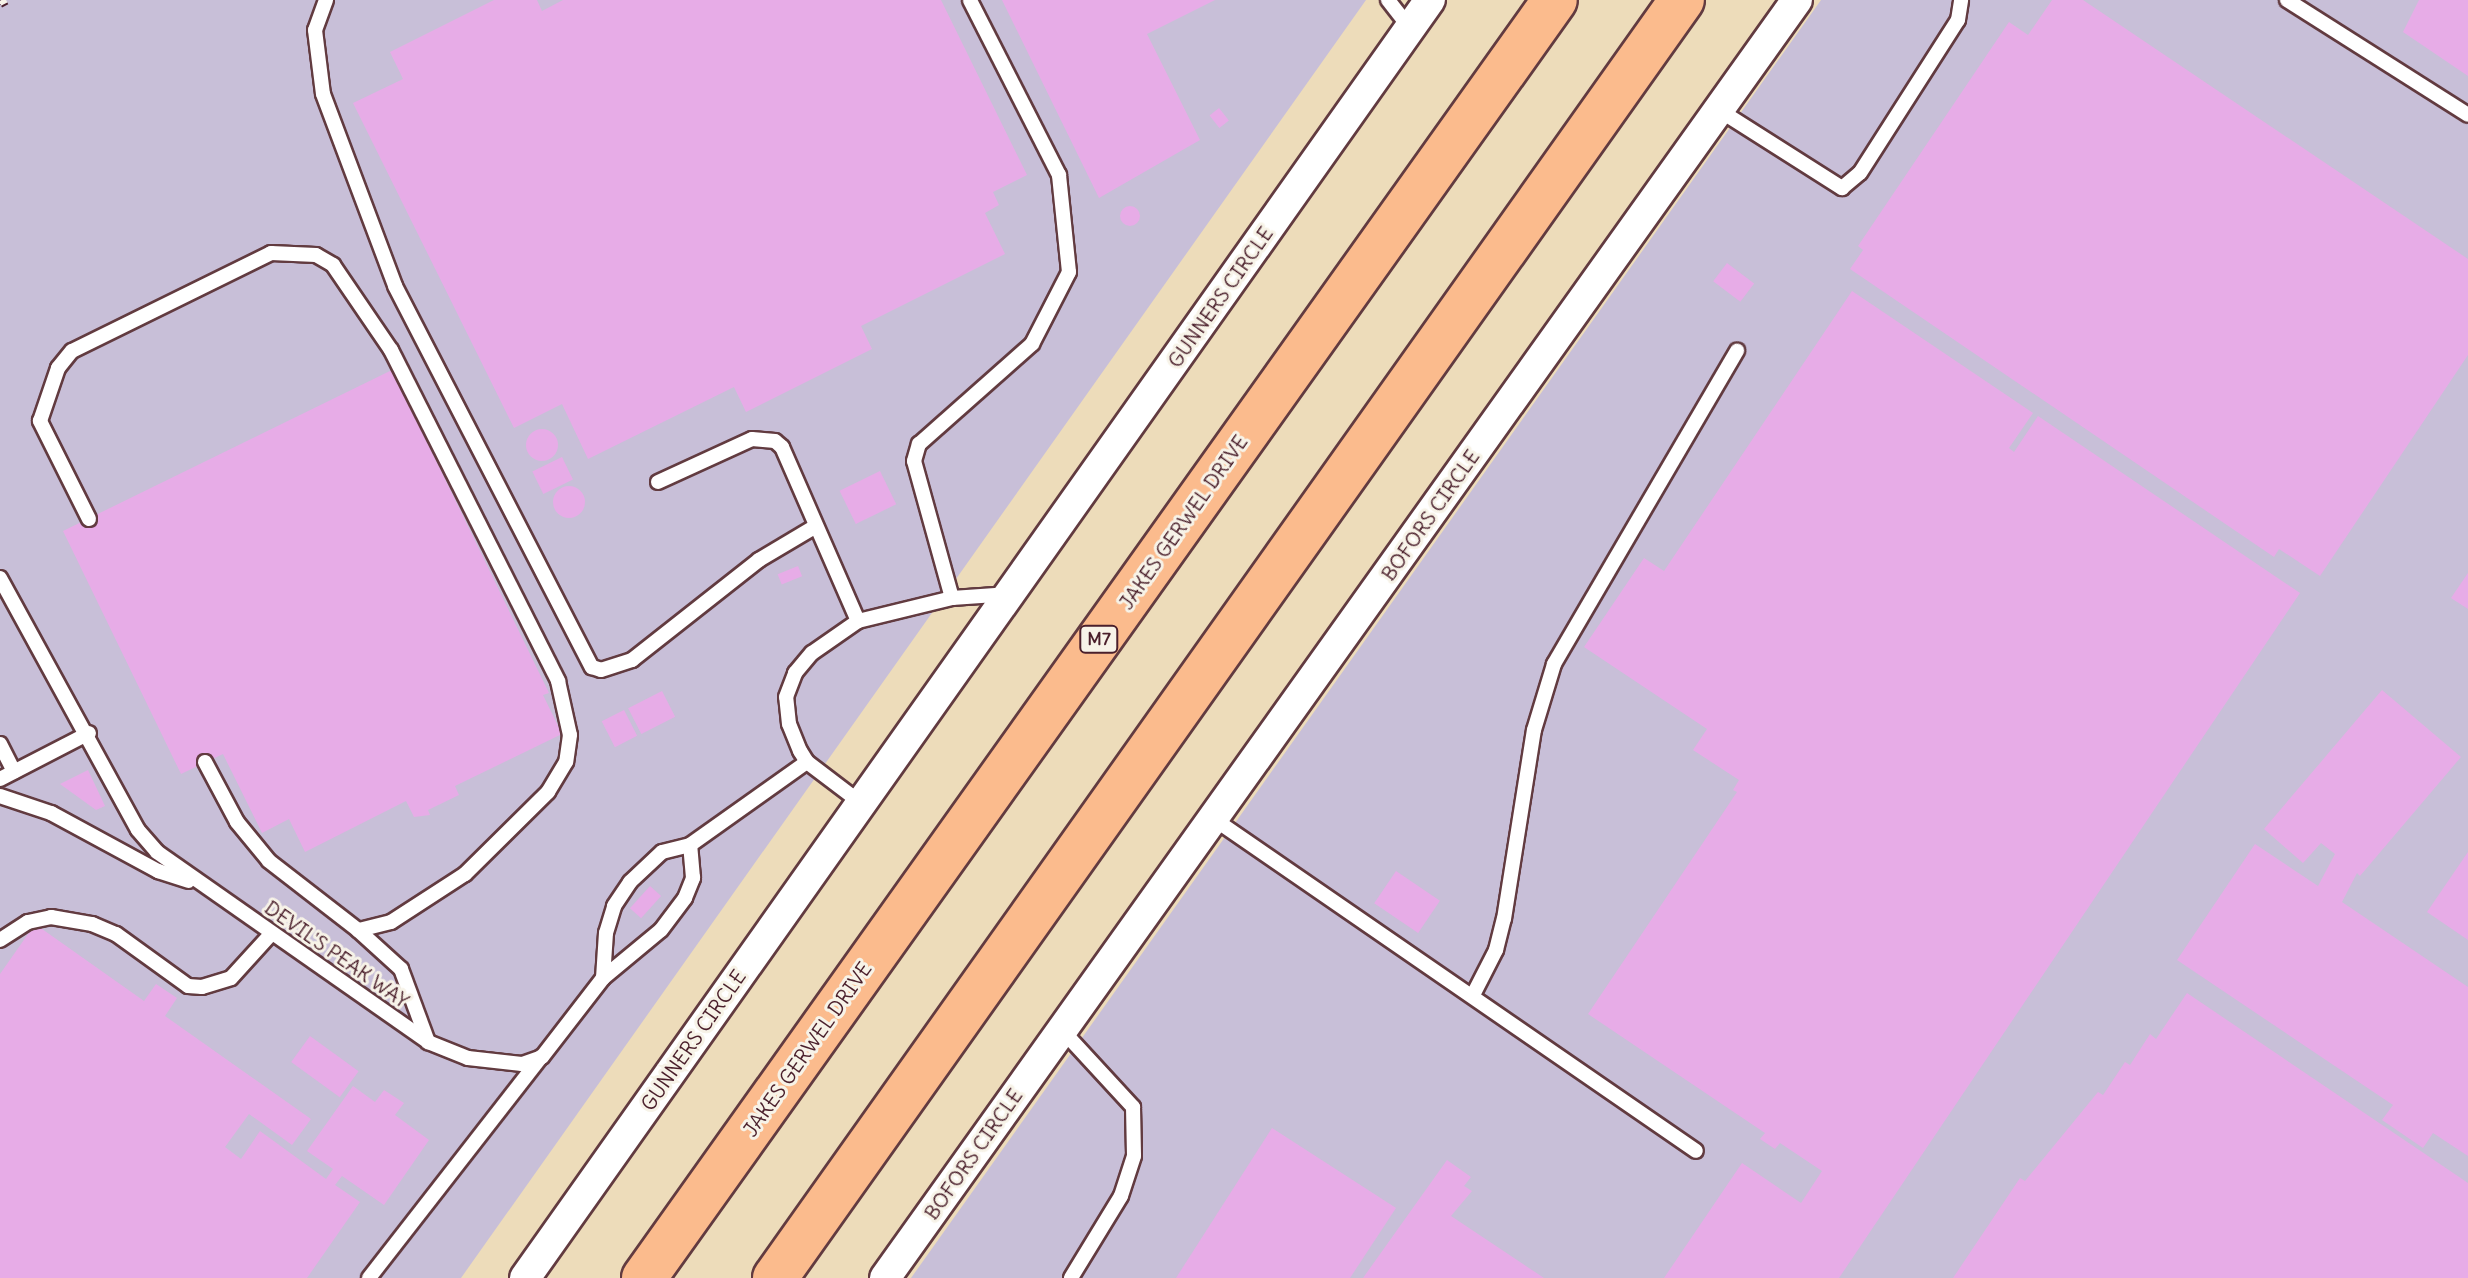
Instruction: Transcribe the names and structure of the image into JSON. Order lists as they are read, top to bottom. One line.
{"streets":{"highway":["JAKES GERWEL DRIVE","M7"],"street":["GUNNERS CIRCLE","BOFORS CIRCLE"],"lane":["DEVIL'S PEAK WAY"]}}
